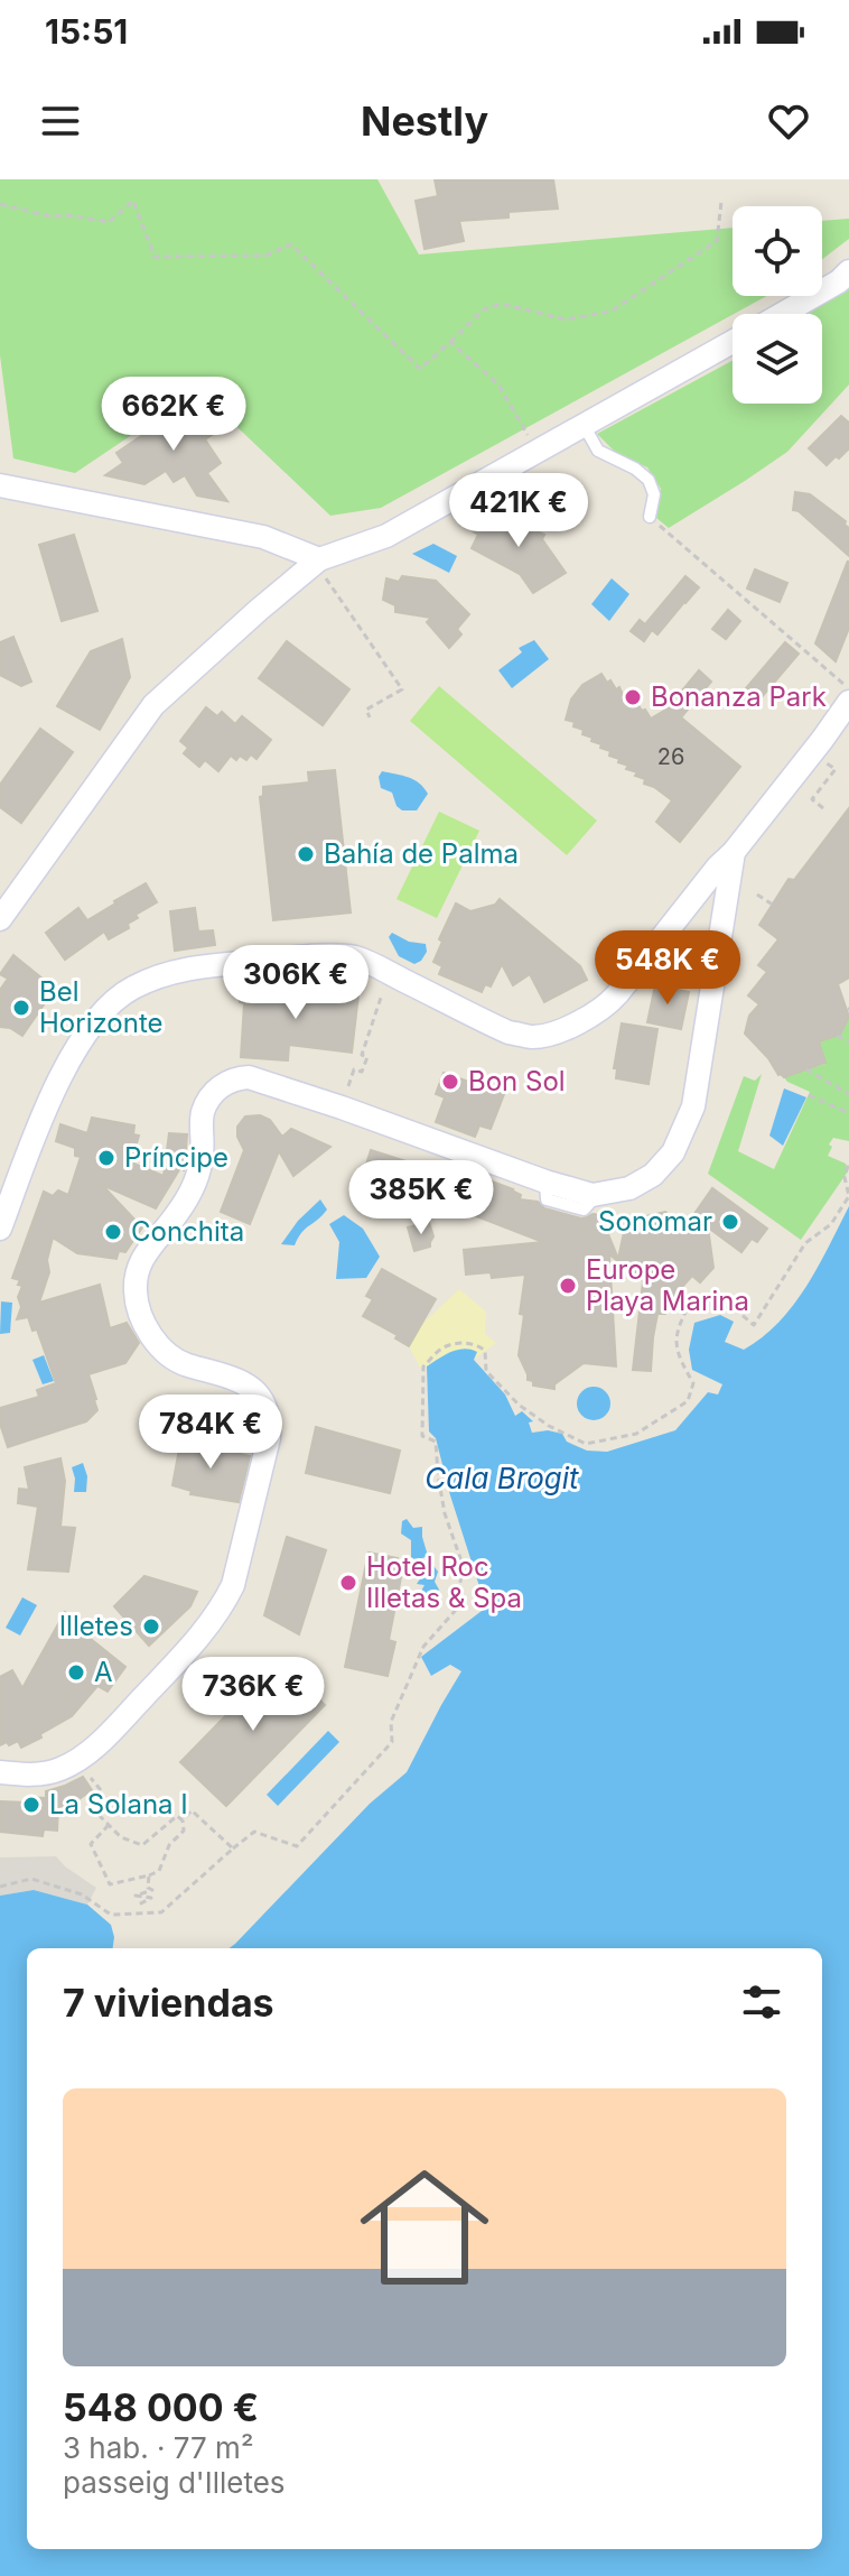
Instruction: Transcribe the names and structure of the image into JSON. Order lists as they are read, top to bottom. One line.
{"water":["Cala Brogit"],"places":["Bonanza Park","Bahía de Palma","Bel Horizonte","Bon Sol","Príncipe","Sonomar","Conchita","Europe Playa Marina","Hotel Roc Illetas & Spa","Illetes","A","La Solana I"],"house_numbers":["26"],"page":{"status":"15:51","header":"Nestly","price":["662K €","421K €","548K €","306K €","385K €","784K €","736K €"],"heading":"7 viviendas","list":[{"name":"548 000 €","note":"3 hab. · 77 m² · passeig d'Illetes"}]}}
